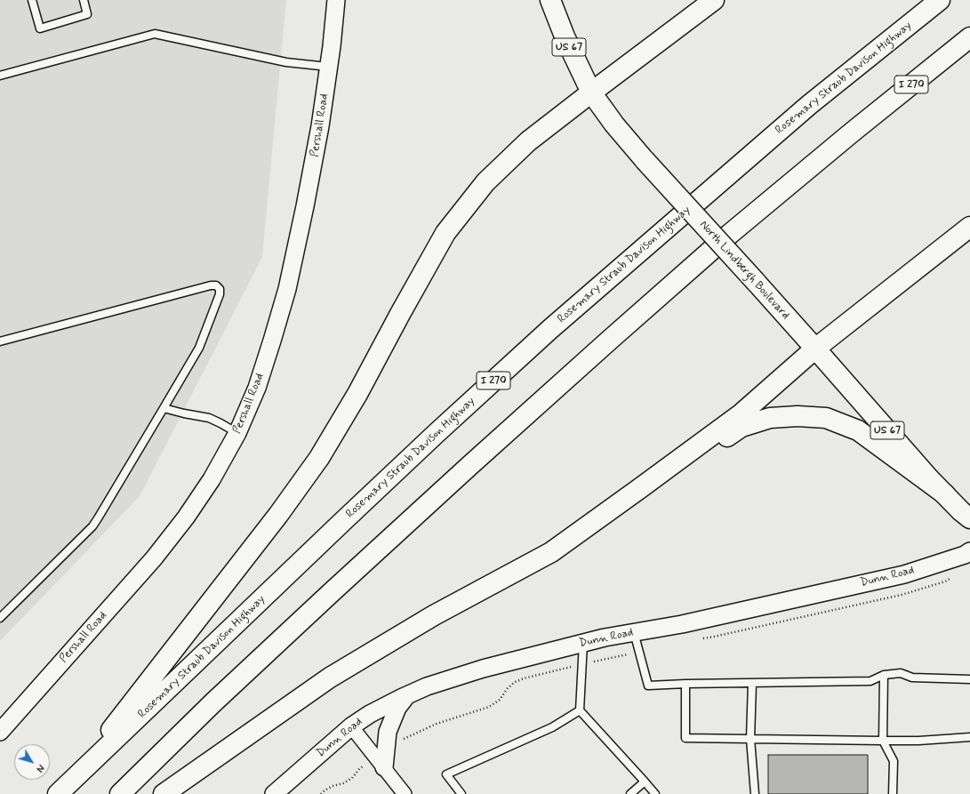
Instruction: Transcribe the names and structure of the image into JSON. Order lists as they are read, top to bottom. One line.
{"streets":{"main road":["US 67","Rosemary Straub Davison Highway","I 270","North Lindbergh Boulevard"],"street":["Pershall Road","Dunn Road"]},"north":"bottom right"}
